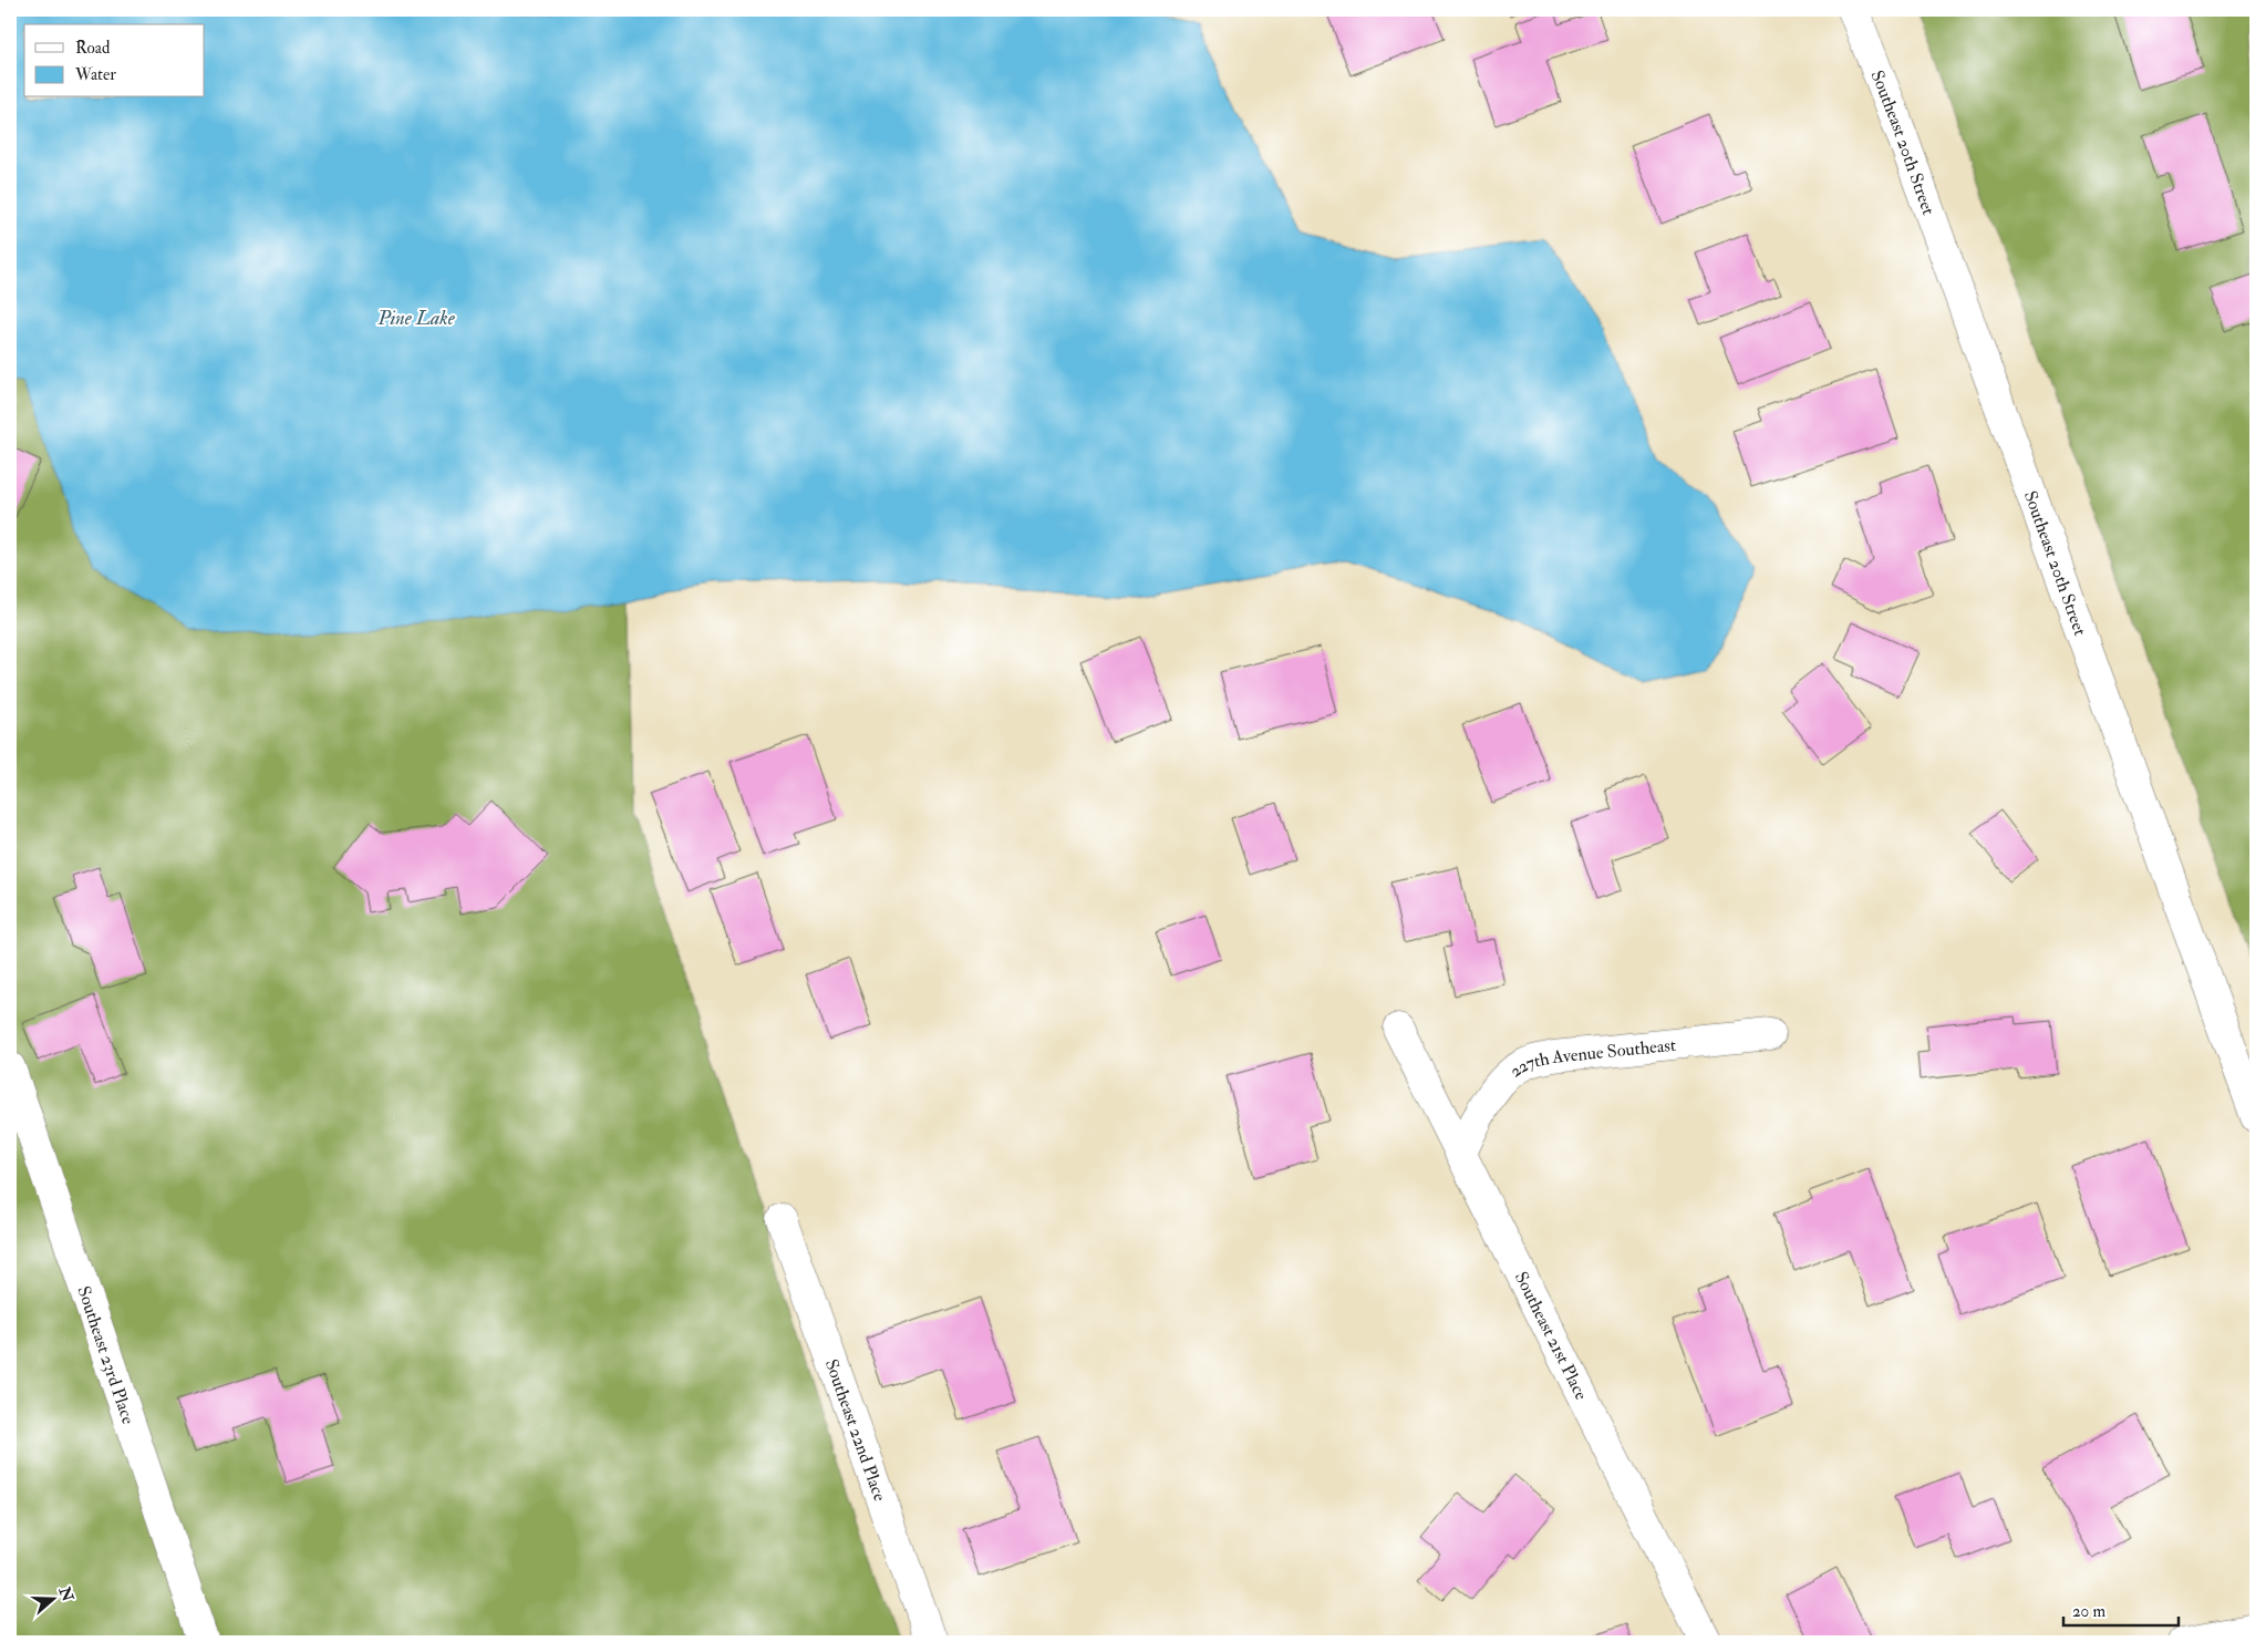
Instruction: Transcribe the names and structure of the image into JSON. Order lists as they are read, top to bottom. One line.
{"streets":{"street":["Southeast 20th Street","227th Avenue Southeast","Southeast 21st Place","Southeast 23rd Place","Southeast 22nd Place"]},"crossings":[["227th Avenue Southeast","Southeast 21st Place"]],"water":["Pine Lake"],"legend":["Road","Water"],"scale_bar":"20 m","north":"right"}
